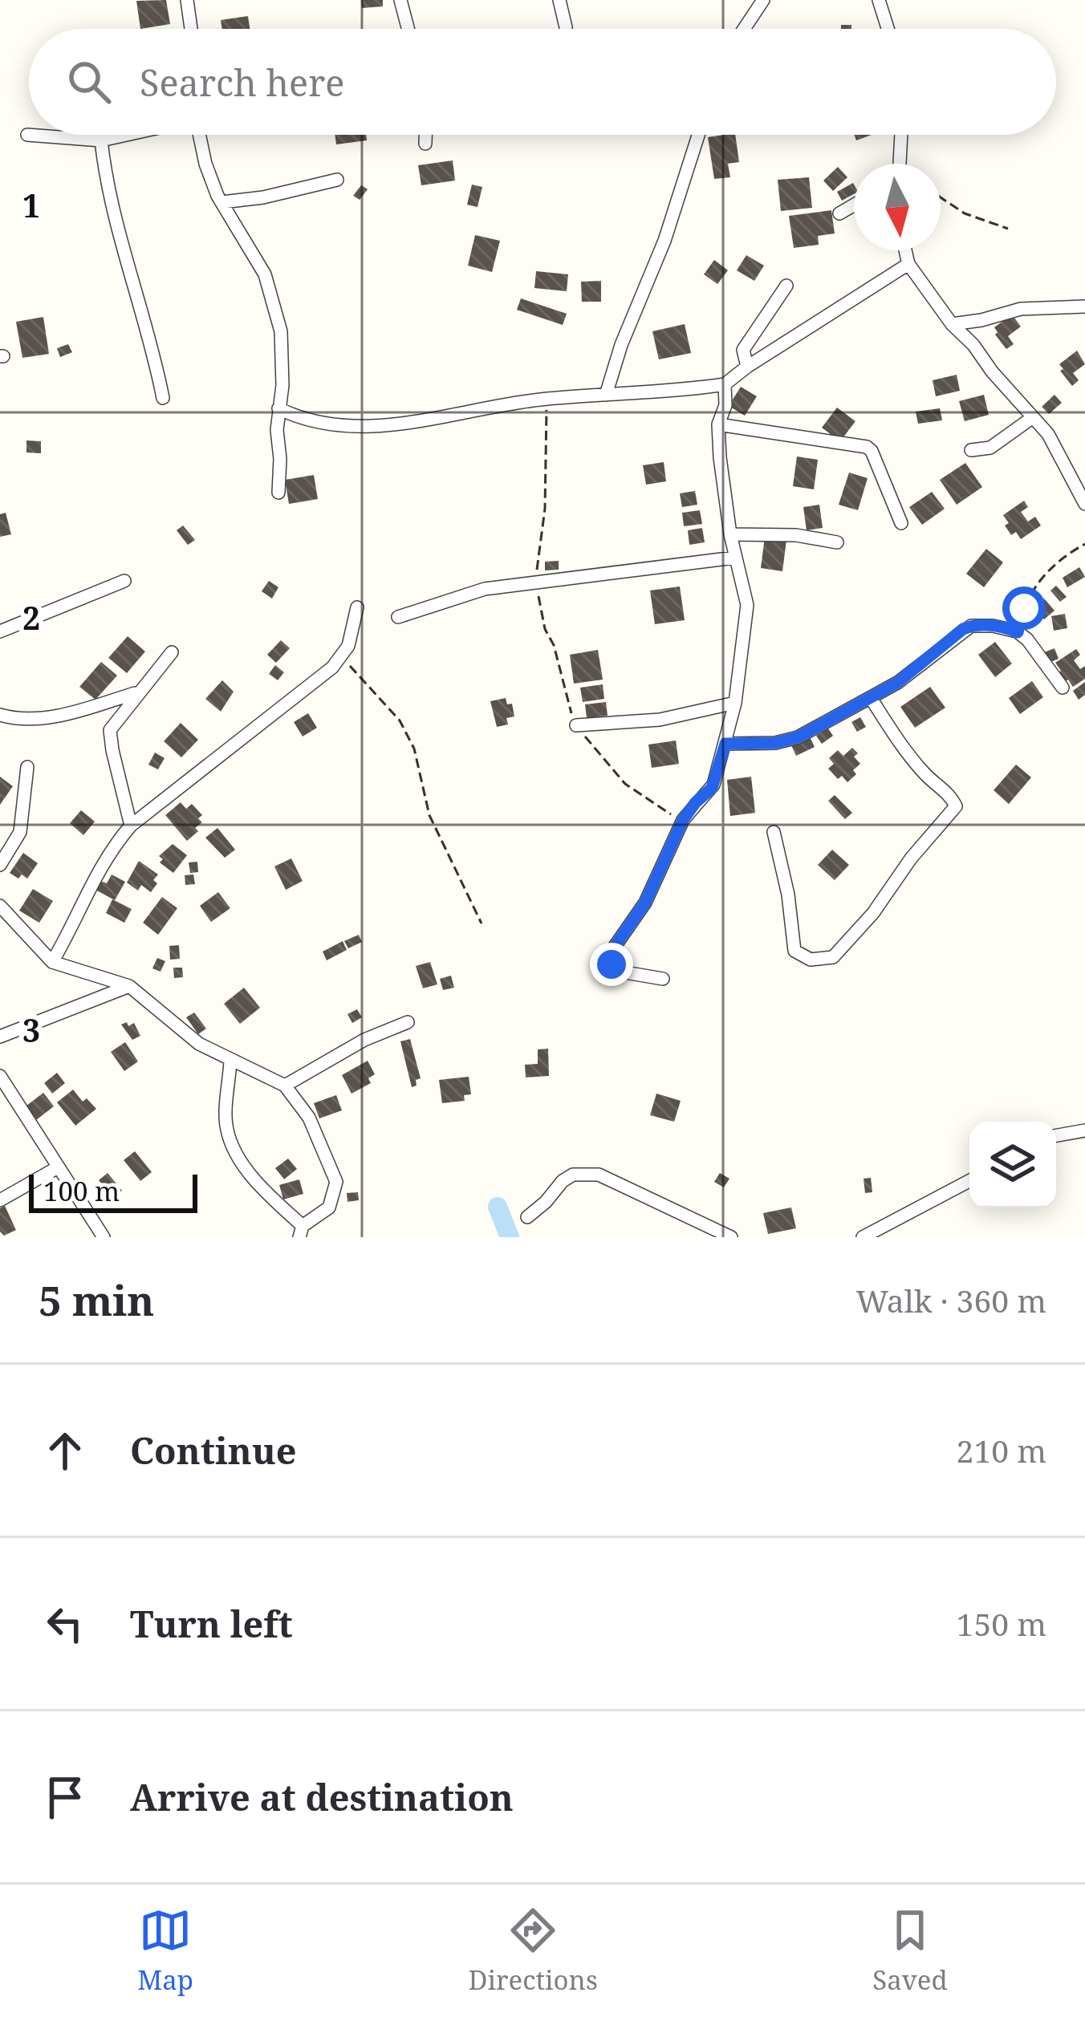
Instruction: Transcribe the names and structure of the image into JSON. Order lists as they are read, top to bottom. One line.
{"scale_bar":"100 m","north":"bottom","page":{"search":"Search here","scale":"100 m","heading":["5 min","Walk · 360 m"],"list":[["Continue","210 m"],["Turn left","150 m"],"Arrive at destination"],"nav":["Map","Directions","Saved"]},"grid":{"rows":["1","2","3"]}}
